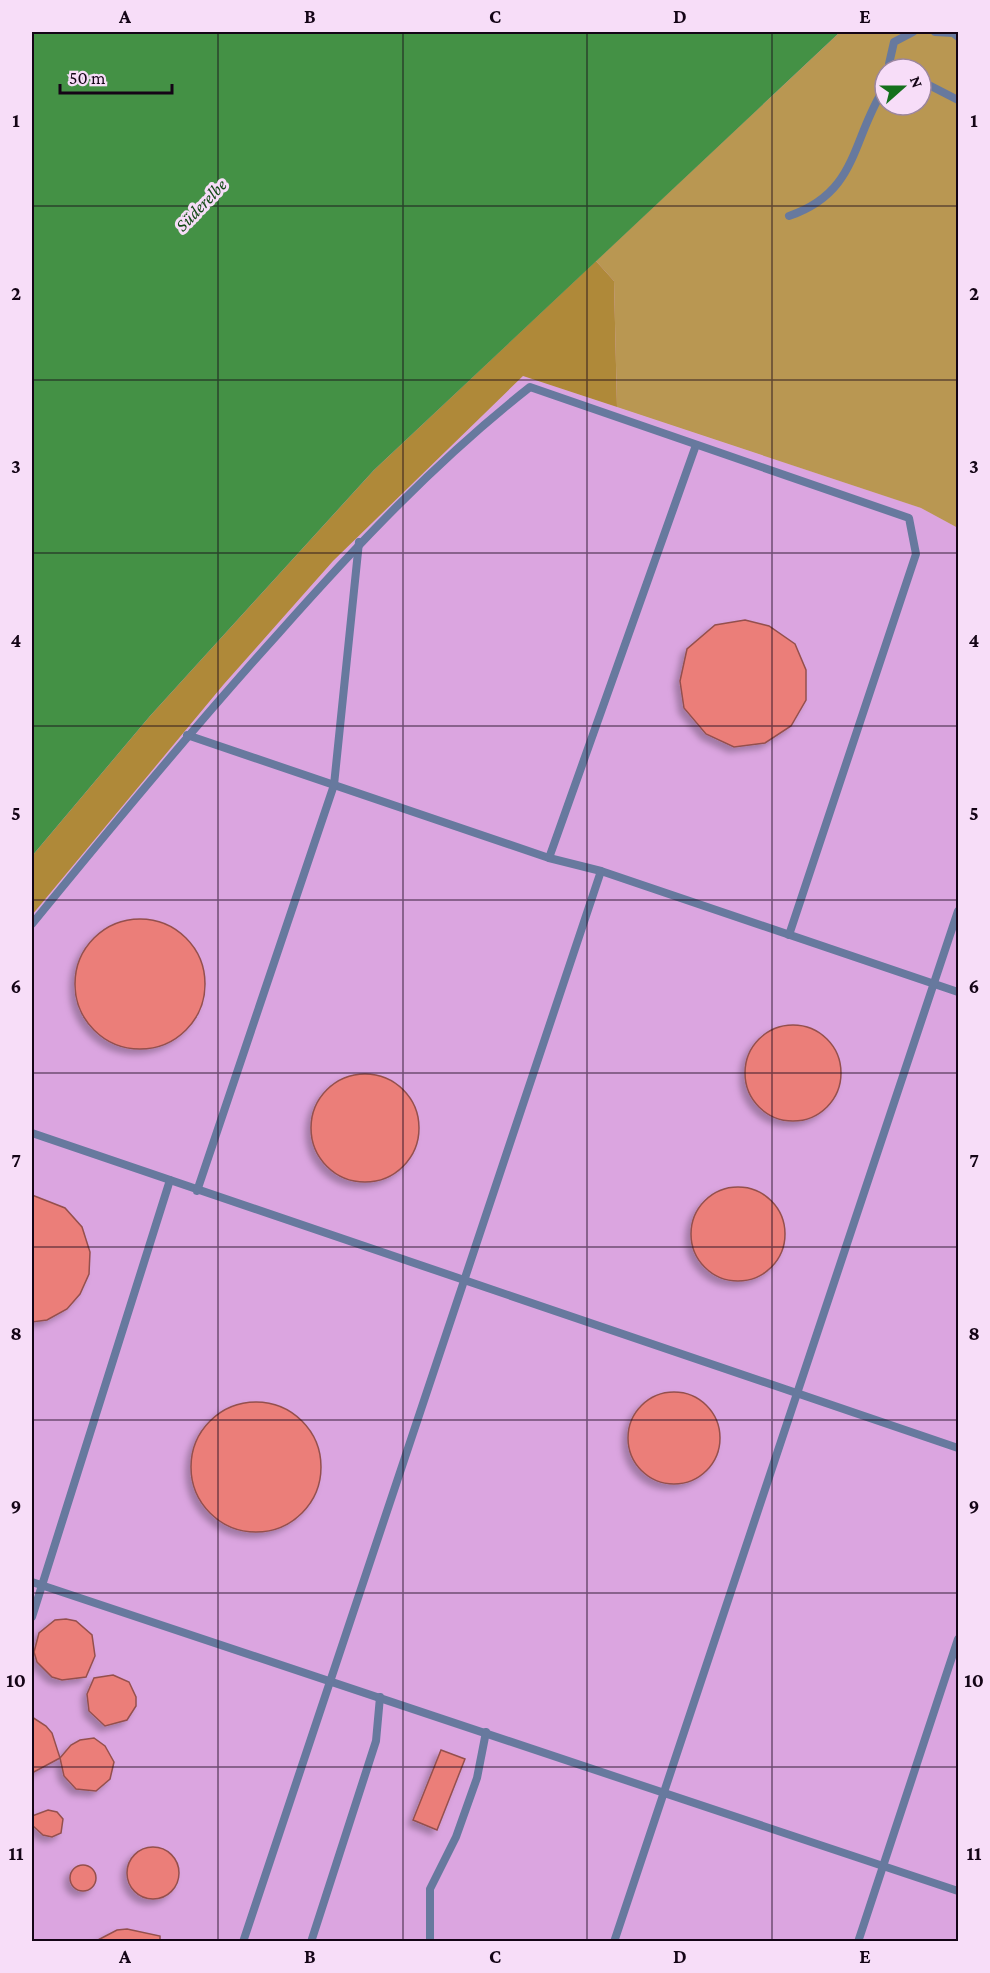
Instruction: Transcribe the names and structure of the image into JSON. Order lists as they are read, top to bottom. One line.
{"water":["Süderelbe"],"scale_bar":"50 m","north":"right","grid":{"columns":["A","B","C","D","E"],"rows":["1","2","3","4","5","6","7","8","9","10","11"]}}
